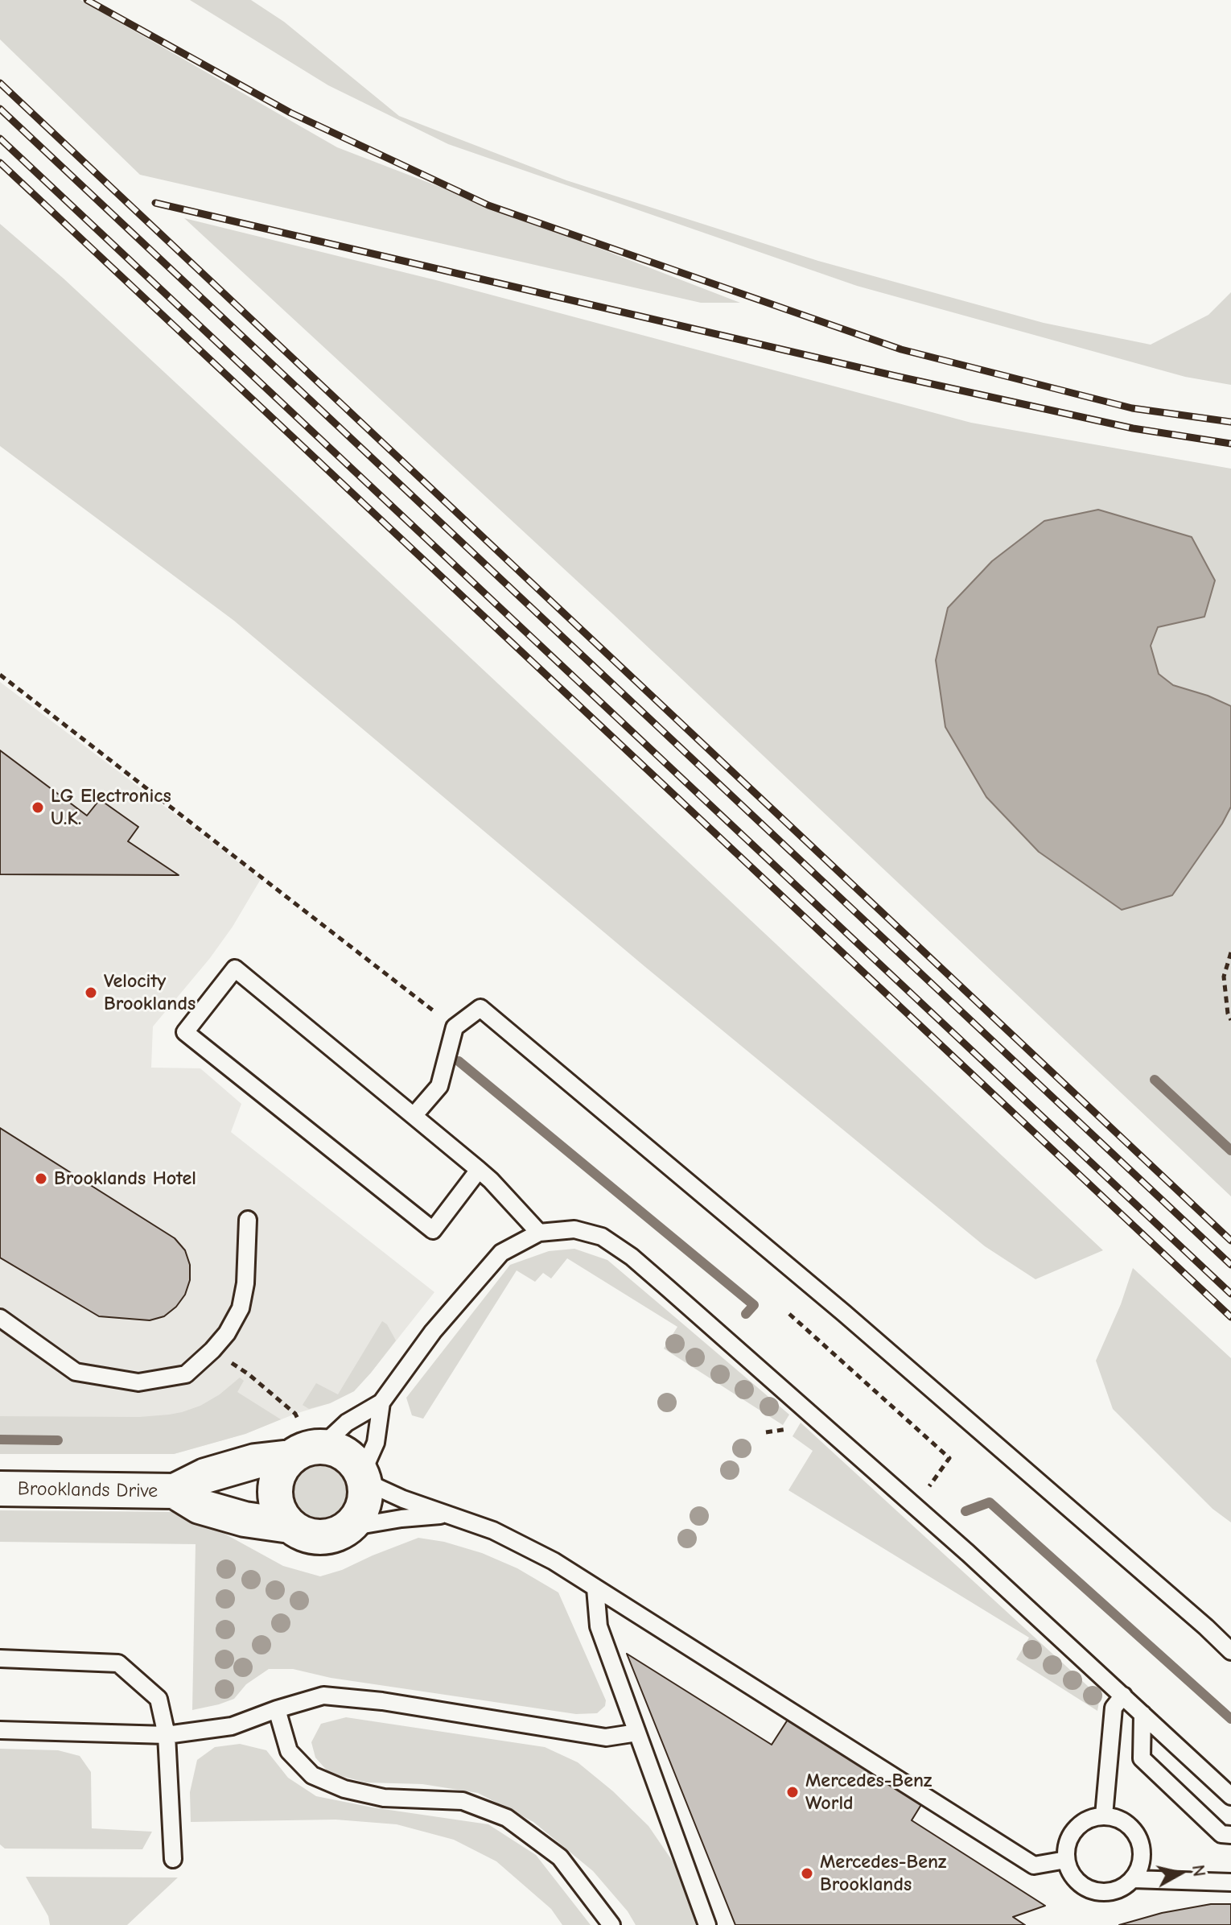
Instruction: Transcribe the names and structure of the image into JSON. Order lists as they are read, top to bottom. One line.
{"streets":{"street":["Brooklands Drive"]},"places":["LG Electronics U.K.","Velocity Brooklands","Brooklands Hotel","Mercedes-Benz World","Mercedes-Benz Brooklands"],"north":"right"}
